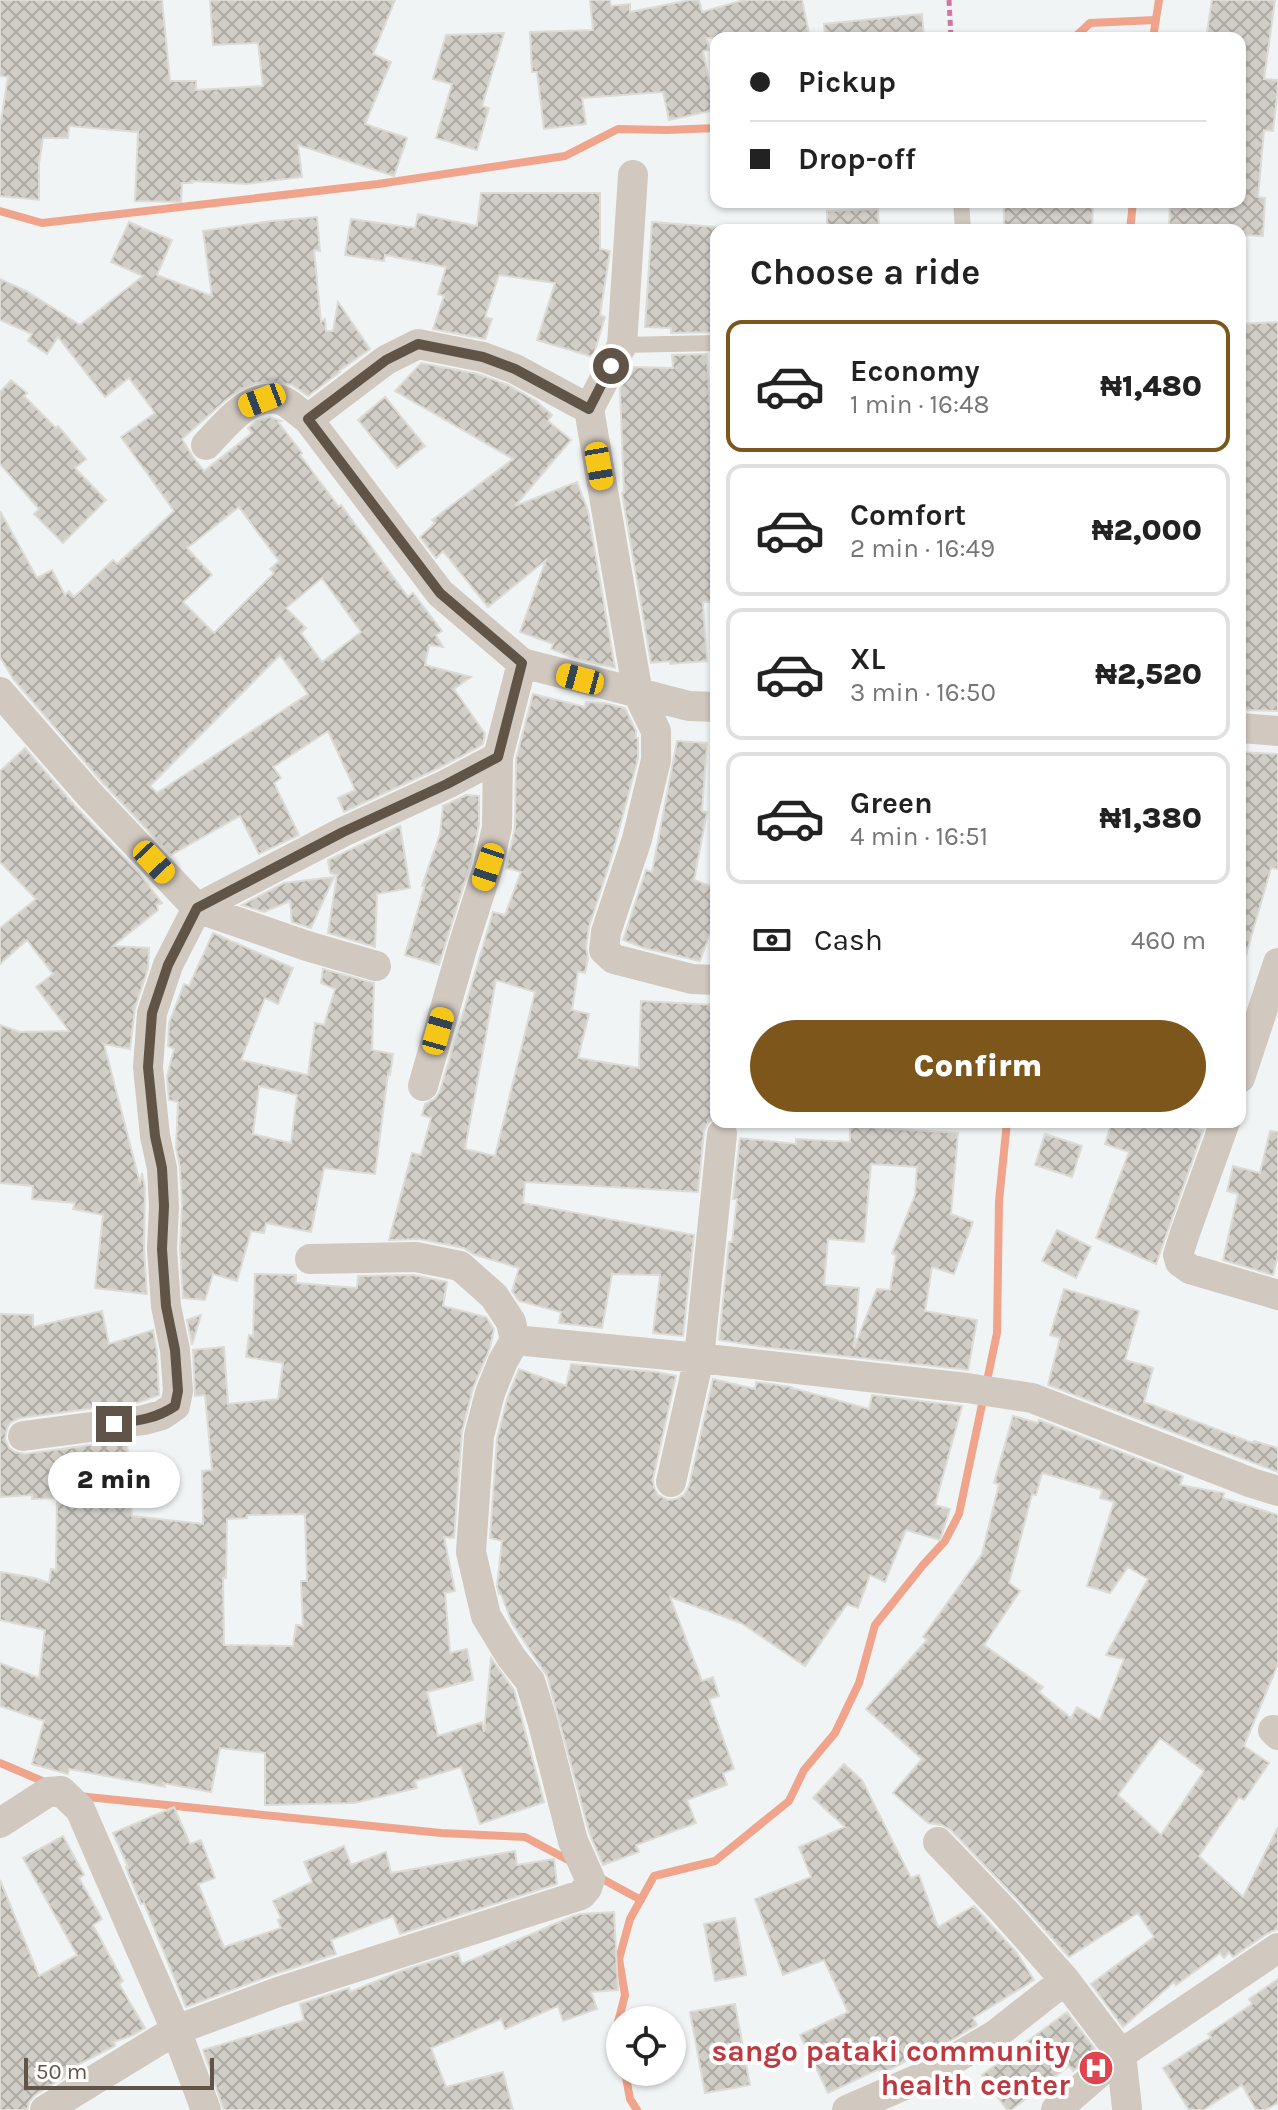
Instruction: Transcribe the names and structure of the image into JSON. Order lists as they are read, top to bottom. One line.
{"places":{"hospital":["sango pataki community health center"]},"scale_bar":"50 m","page":{"banner":["Pickup","Drop-off"],"heading":"Choose a ride","list":[{"name":"Economy","note":"1 min · 16:48","value":"₦1,480"},{"name":"Comfort","note":"2 min · 16:49","value":"₦2,000"},{"name":"XL","note":"3 min · 16:50","value":"₦2,520"},{"name":"Green","note":"4 min · 16:51","value":"₦1,380"}],"pay":["Cash","460 m"],"buttons":"Confirm","bubble":"2 min","scale":"50 m"}}
